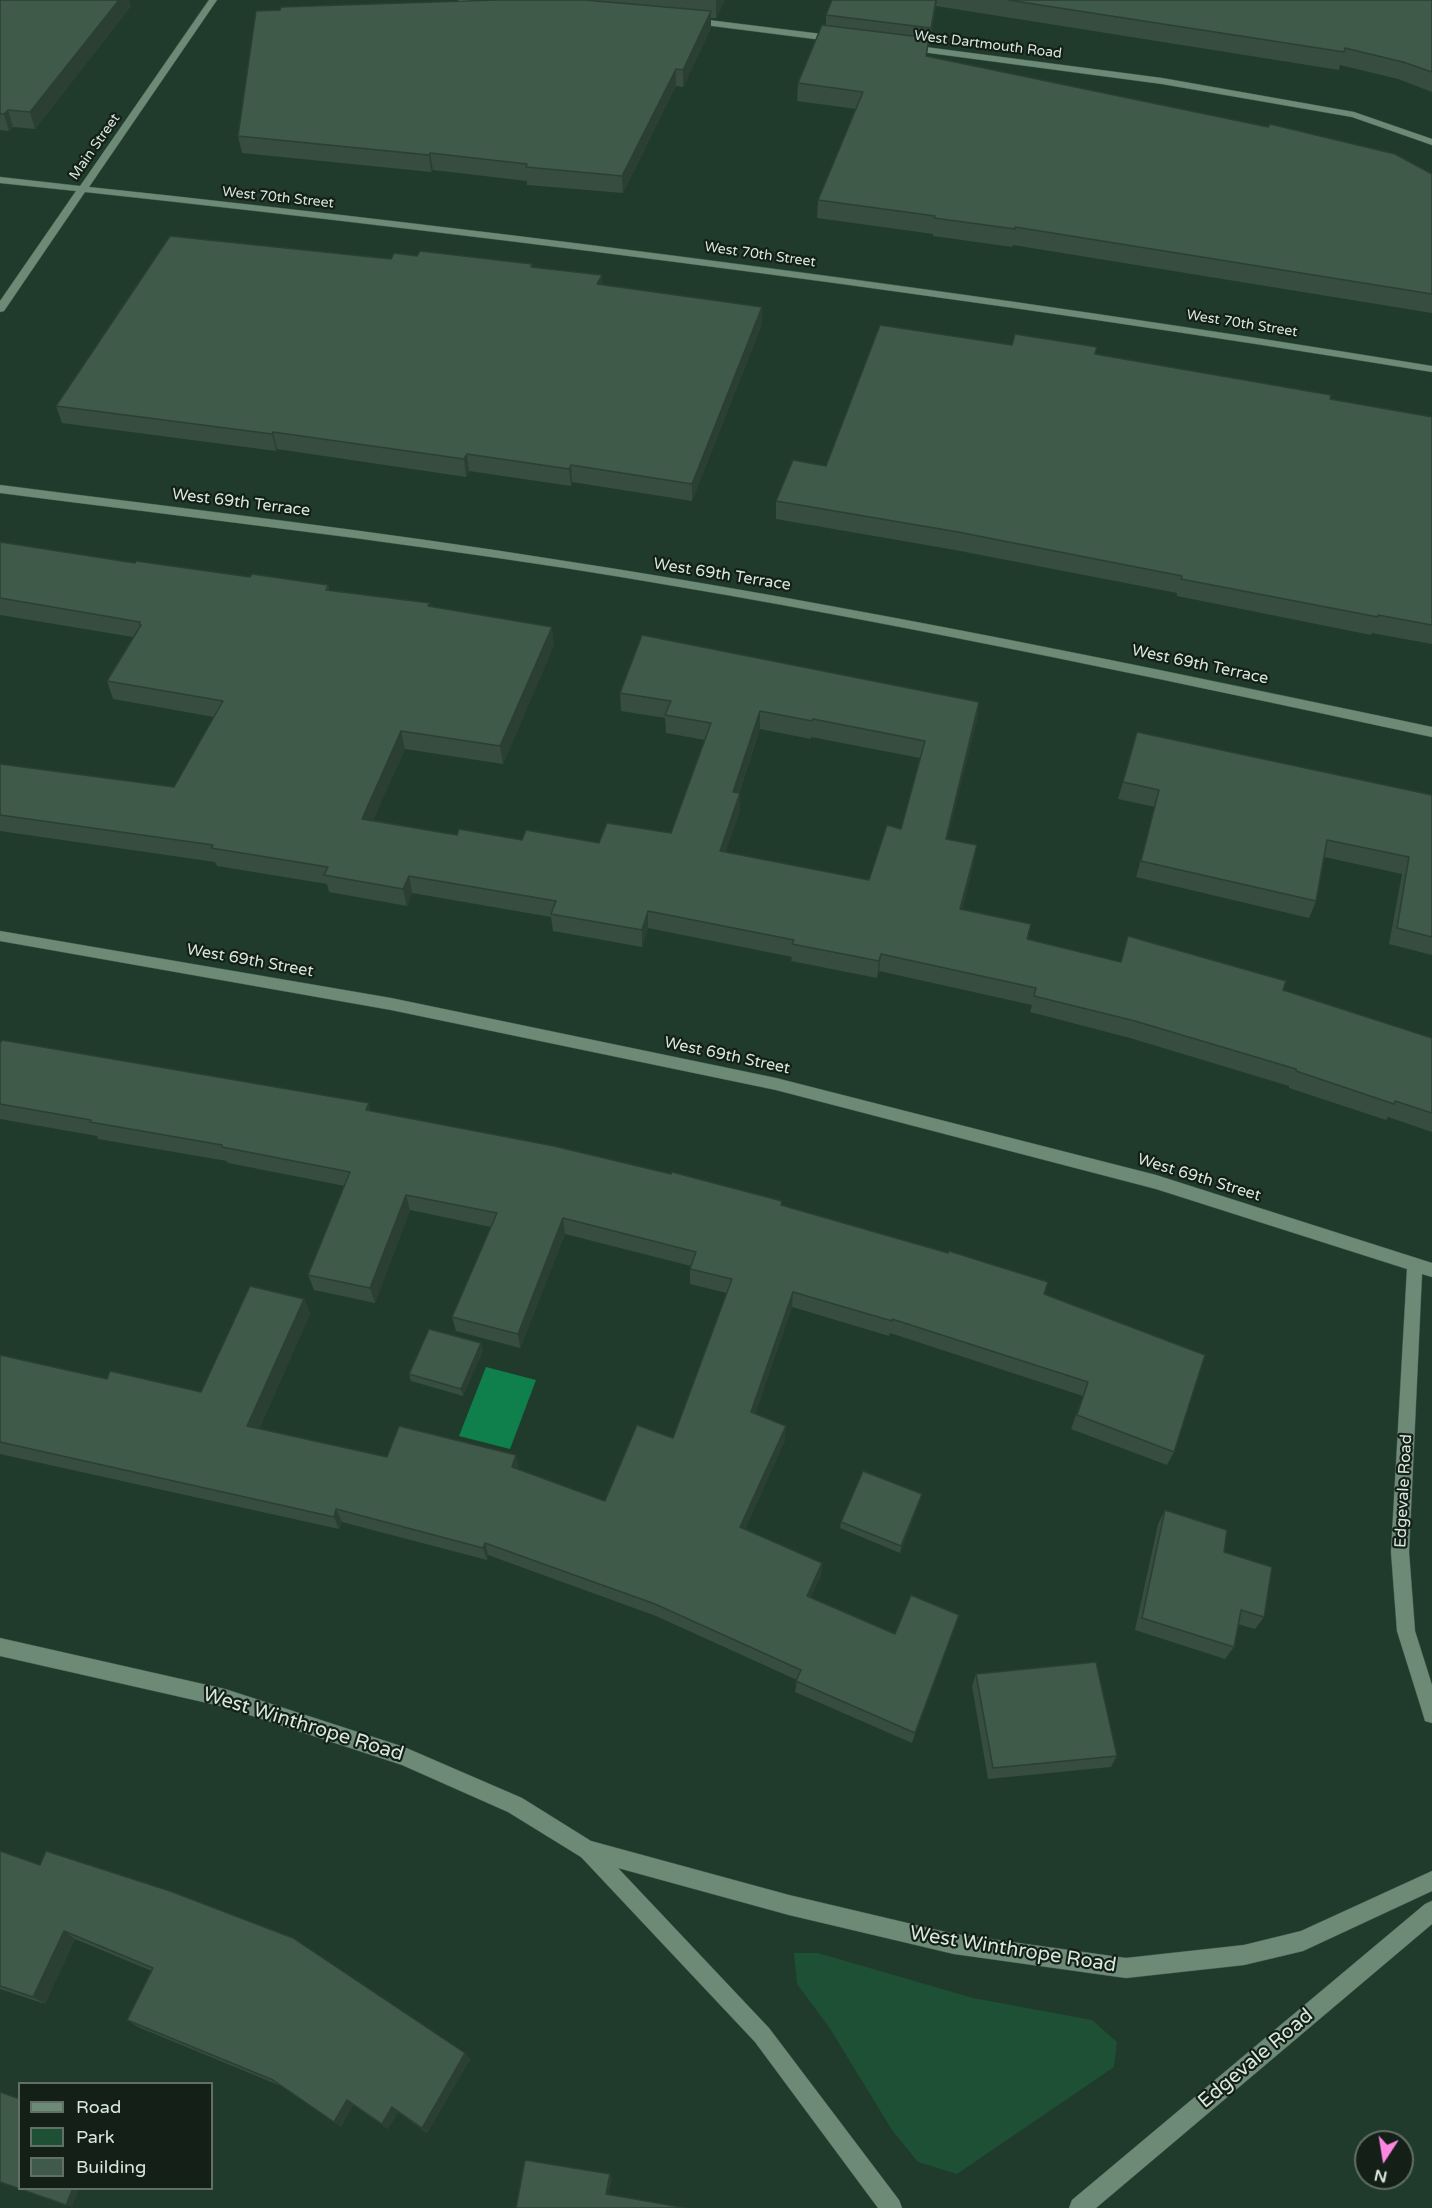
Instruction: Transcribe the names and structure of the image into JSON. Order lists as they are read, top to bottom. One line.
{"streets":{"street":["West Dartmouth Road","Main Street","West 70th Street","West 69th Terrace","West 69th Street","Edgevale Road","West Winthrope Road"]},"crossings":[["Main Street","West 70th Street"],["West 69th Street","Edgevale Road"]],"legend":["Road","Park","Building"],"north":"bottom"}
